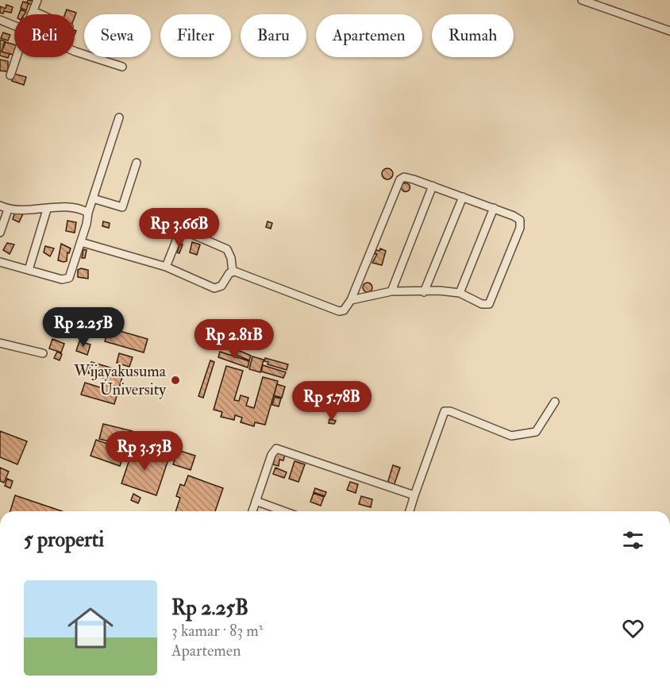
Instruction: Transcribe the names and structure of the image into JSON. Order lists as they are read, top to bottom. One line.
{"places":["Wijayakusuma University"],"page":{"chip":["Beli","Sewa","Filter","Baru","Apartemen","Rumah"],"price":["Rp 3.66B","Rp 2.25B","Rp 2.81B","Rp 5.78B","Rp 3.53B"],"heading":"5 properti","list":[{"name":"Rp 2.25B","note":"3 kamar · 83 m² · Apartemen"}]}}
